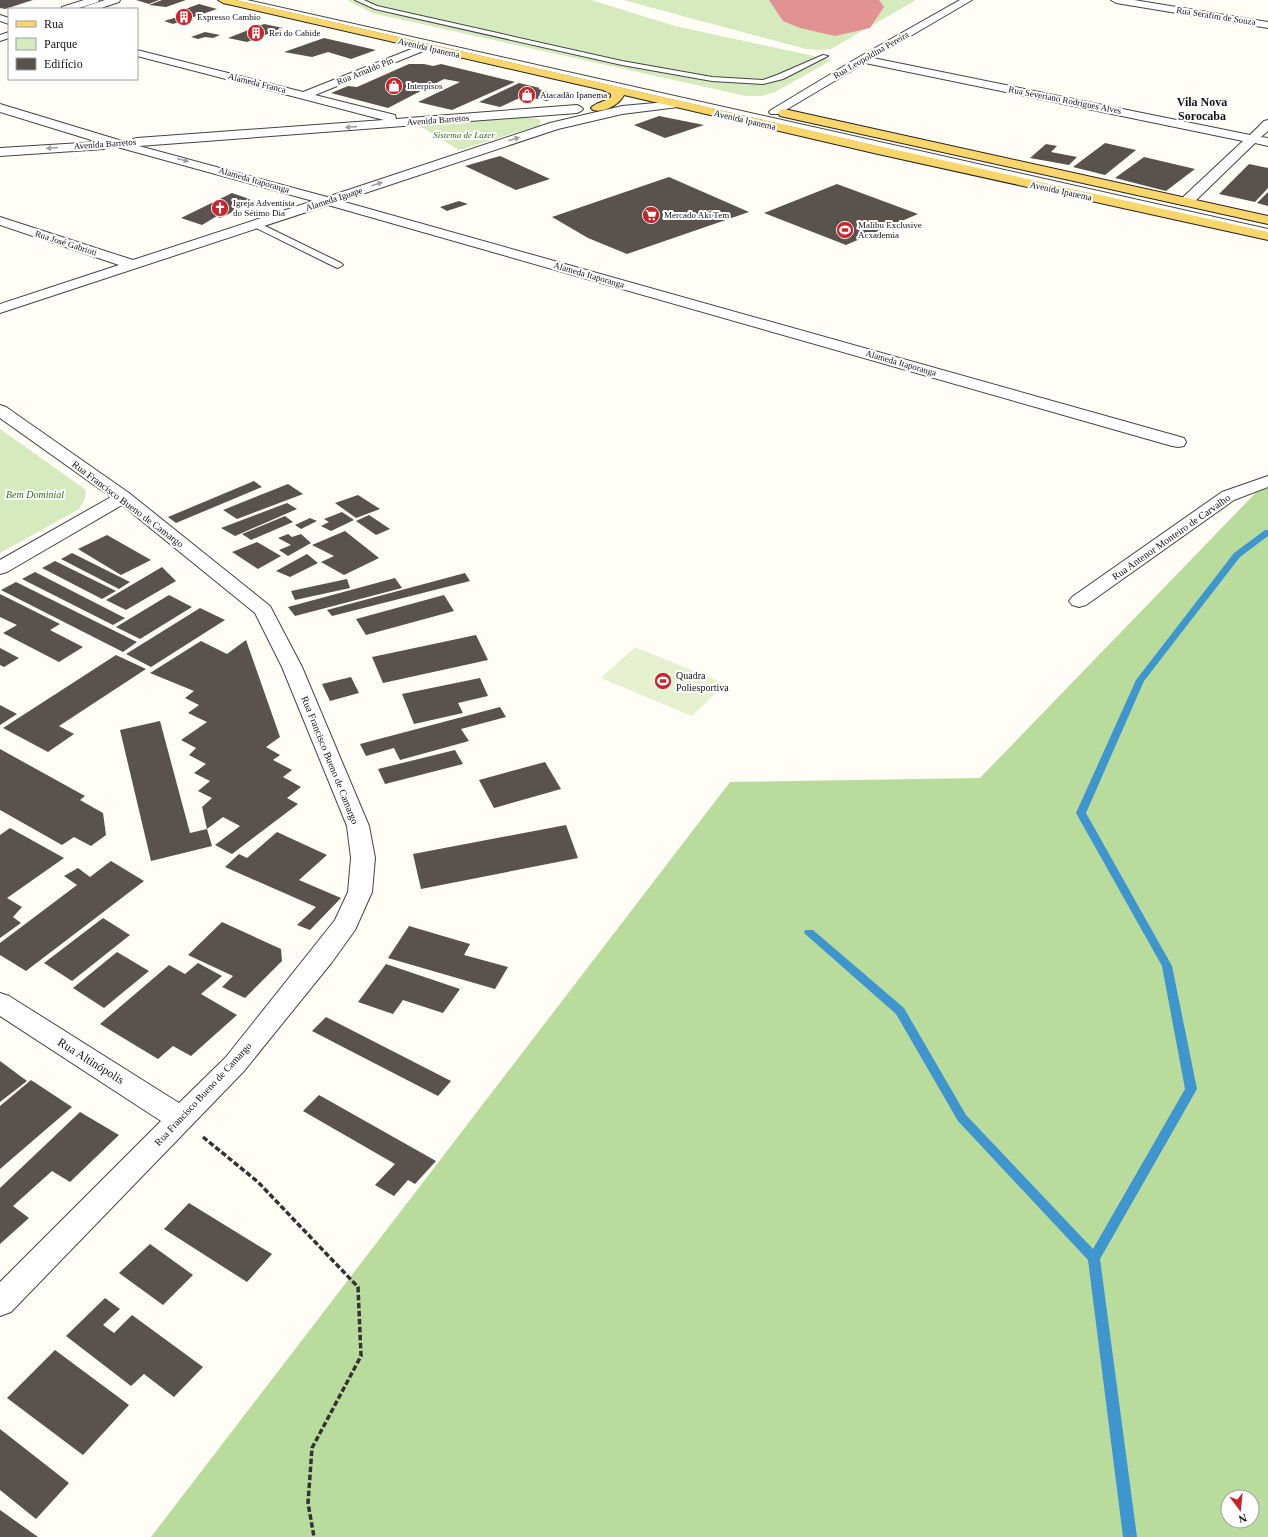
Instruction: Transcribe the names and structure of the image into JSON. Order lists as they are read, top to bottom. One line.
{"streets":{"main road":["Avenida Ipanema"],"street":["Rua Serafim de Souza","Rua Leopoldina Pereira","Rua Arnaldo Pin","Alameda Franca","Rua Severiano Rodrigues Alves","Avenida Barretos","Alameda Itaporanga","Alameda Iguape","Rua José Gabrioti","Rua Francisco Bueno de Camargo","Rua Antenor Monteiro de Carvalho","Rua Altinópolis"]},"crossings":[["Avenida Ipanema","Rua Leopoldina Pereira"],["Avenida Ipanema","Rua Arnaldo Pin"],["Avenida Ipanema","Avenida Barretos"],["Avenida Ipanema","Alameda Iguape"],["Rua Leopoldina Pereira","Rua Severiano Rodrigues Alves"],["Rua Arnaldo Pin","Alameda Franca"],["Alameda Franca","Avenida Barretos"],["Avenida Barretos","Alameda Itaporanga"],["Avenida Barretos","Alameda Iguape"],["Alameda Itaporanga","Alameda Iguape"],["Alameda Iguape","Rua José Gabrioti"],["Rua Francisco Bueno de Camargo","Rua Altinópolis"]],"districts":["Vila Nova Sorocaba"],"parks":["Sistema de Lazer","Bem Dominial"],"places":{"building":["Expresso Cambio","Rei do Cabide"],"shop":["Interpisos","Atacadão Ipanema"],"church":["Igreja Adventista do Sétimo Dia"],"supermarket":["Mercado Aki Tem"],"sports":["Malibu Exclusive Acxademia","Quadra Poliesportiva"]},"legend":["Rua","Parque","Edifício"],"north":"bottom"}
